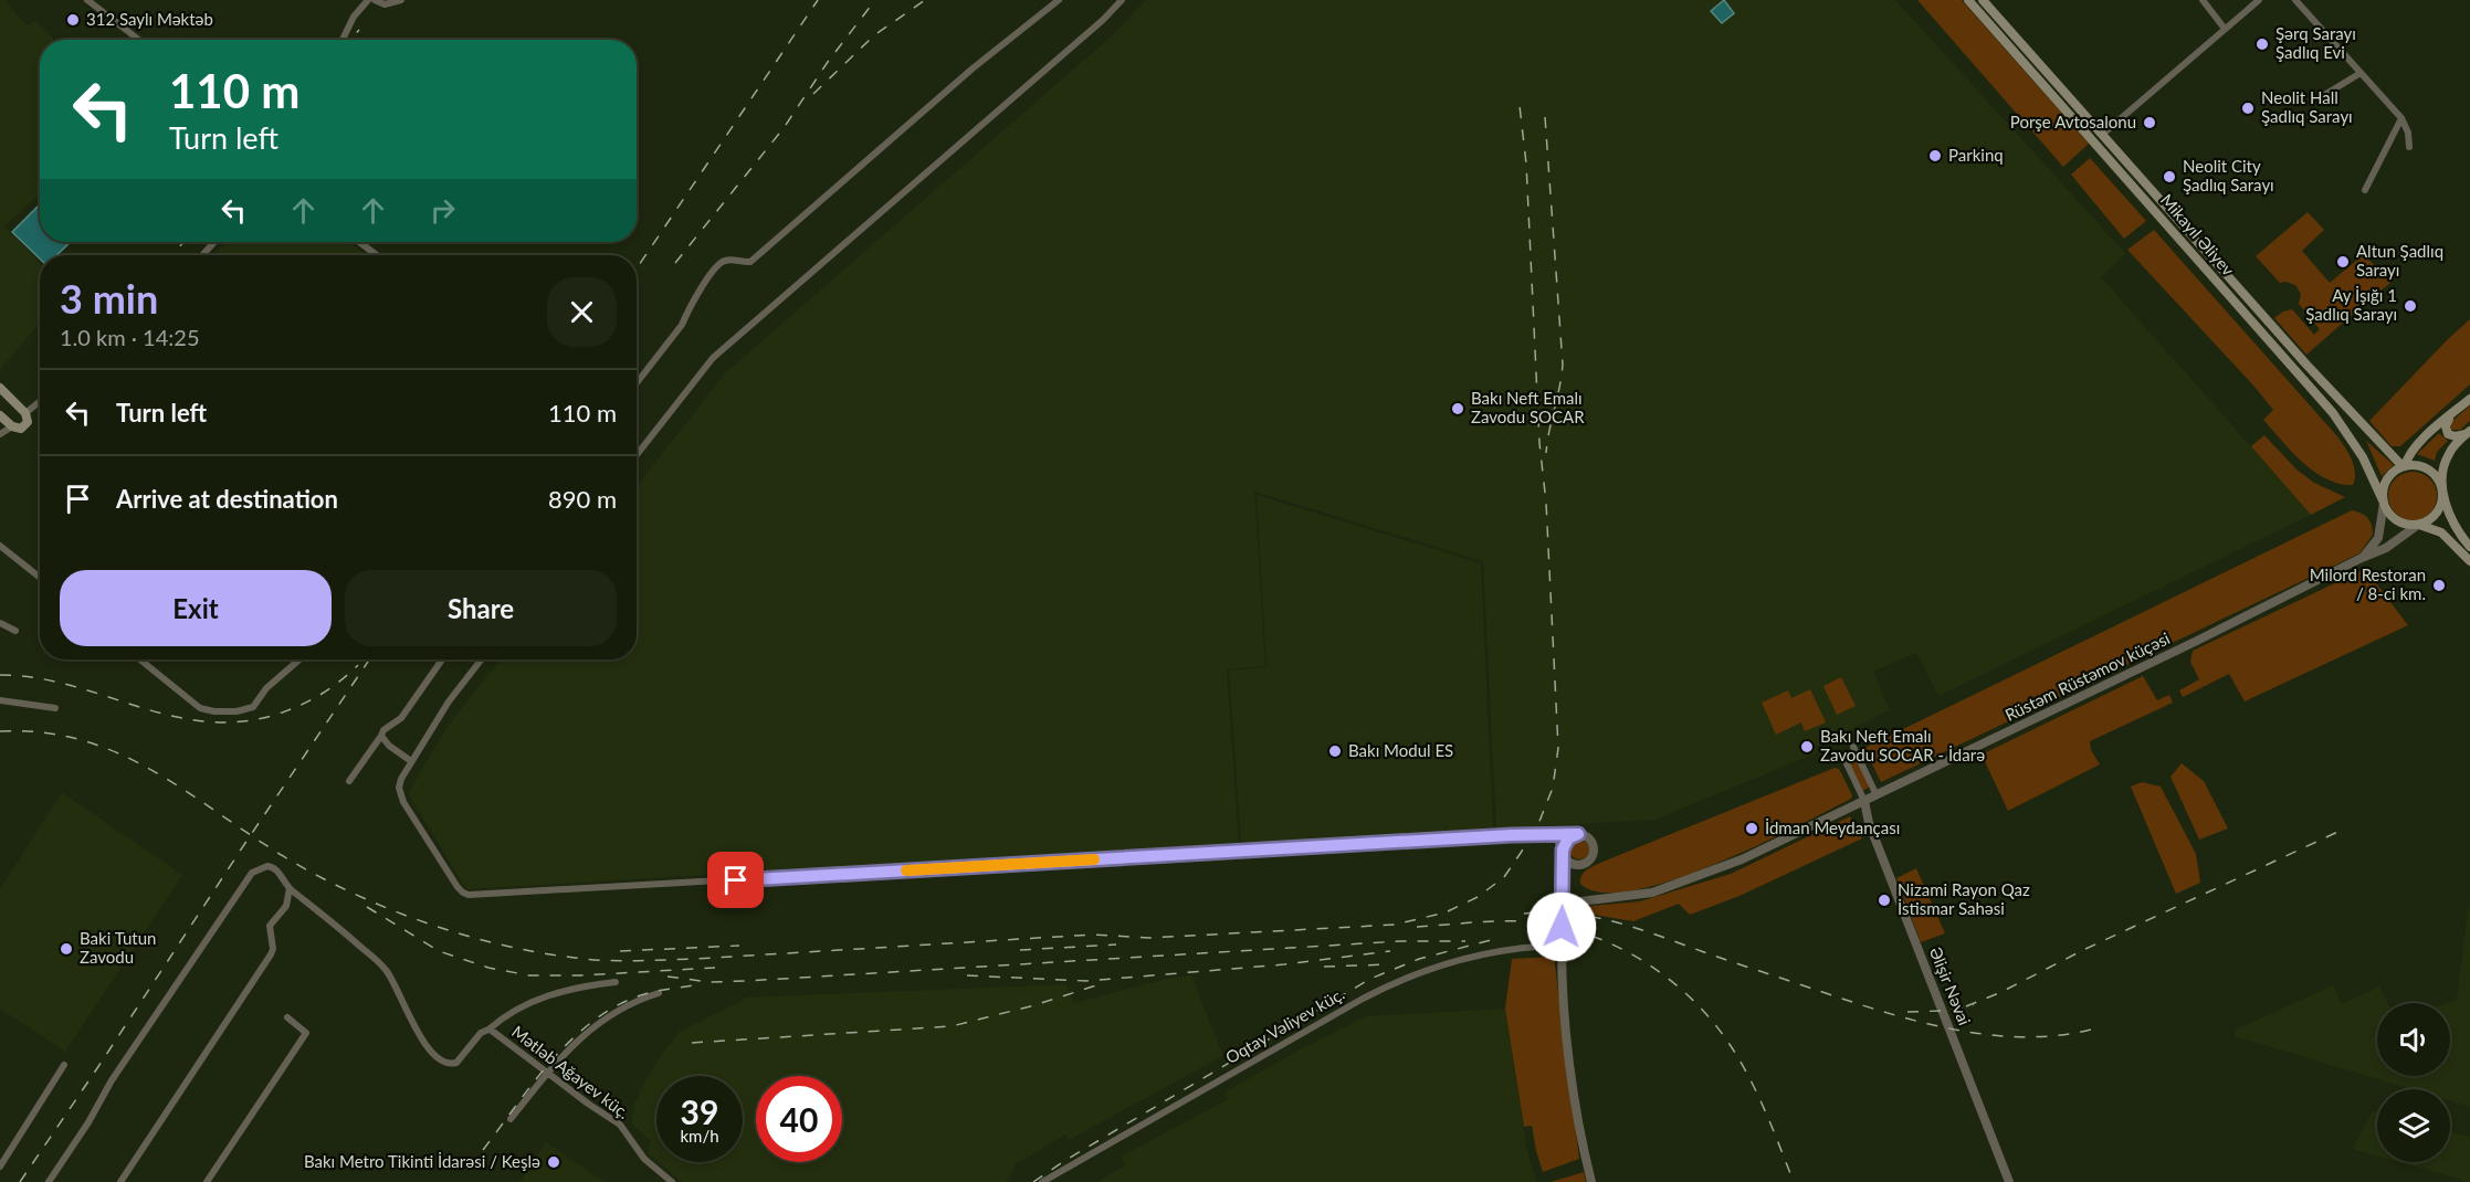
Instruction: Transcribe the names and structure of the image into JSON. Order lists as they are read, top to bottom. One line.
{"streets":{"main road":["Mikayıl Əliyev"],"street":["Rüstəm Rüstəmov küçəsi","Əlişir Nəvai","Oqtay Vəliyev küç.","Mətləb Ağayev küç."]},"crossings":[["Mikayıl Əliyev","Rüstəm Rüstəmov küçəsi"],["Rüstəm Rüstəmov küçəsi","Əlişir Nəvai"]],"places":["312 Saylı Məktəb","Şərq Sarayı Şadlıq Evi","Neolit Hall Şadlıq Sarayı","Porşe Avtosalonu","Parkinq","Neolit City Şadlıq Sarayı","Altun Şadlıq Sarayı","Ay İşığı 1 Şadlıq Sarayı","Bakı Neft Emalı Zavodu SOCAR","Milord Restoran / 8-ci km.","Bakı Neft Emalı Zavodu SOCAR - İdarə","Bakı Modul ES","İdman Meydançası","Nizami Rayon Qaz İstismar Sahəsi","Baki Tutun Zavodu","Bakı Metro Tikinti İdarəsi / Keşlə"],"page":{"turn":["110 m","Turn left"],"heading":["3 min","1.0 km · 14:25"],"list":[{"name":"Turn left","value":"110 m"},{"name":"Arrive at destination","value":"890 m"}],"buttons":["Exit","Share"],"speed":"39 km/h","limit":"40"}}
